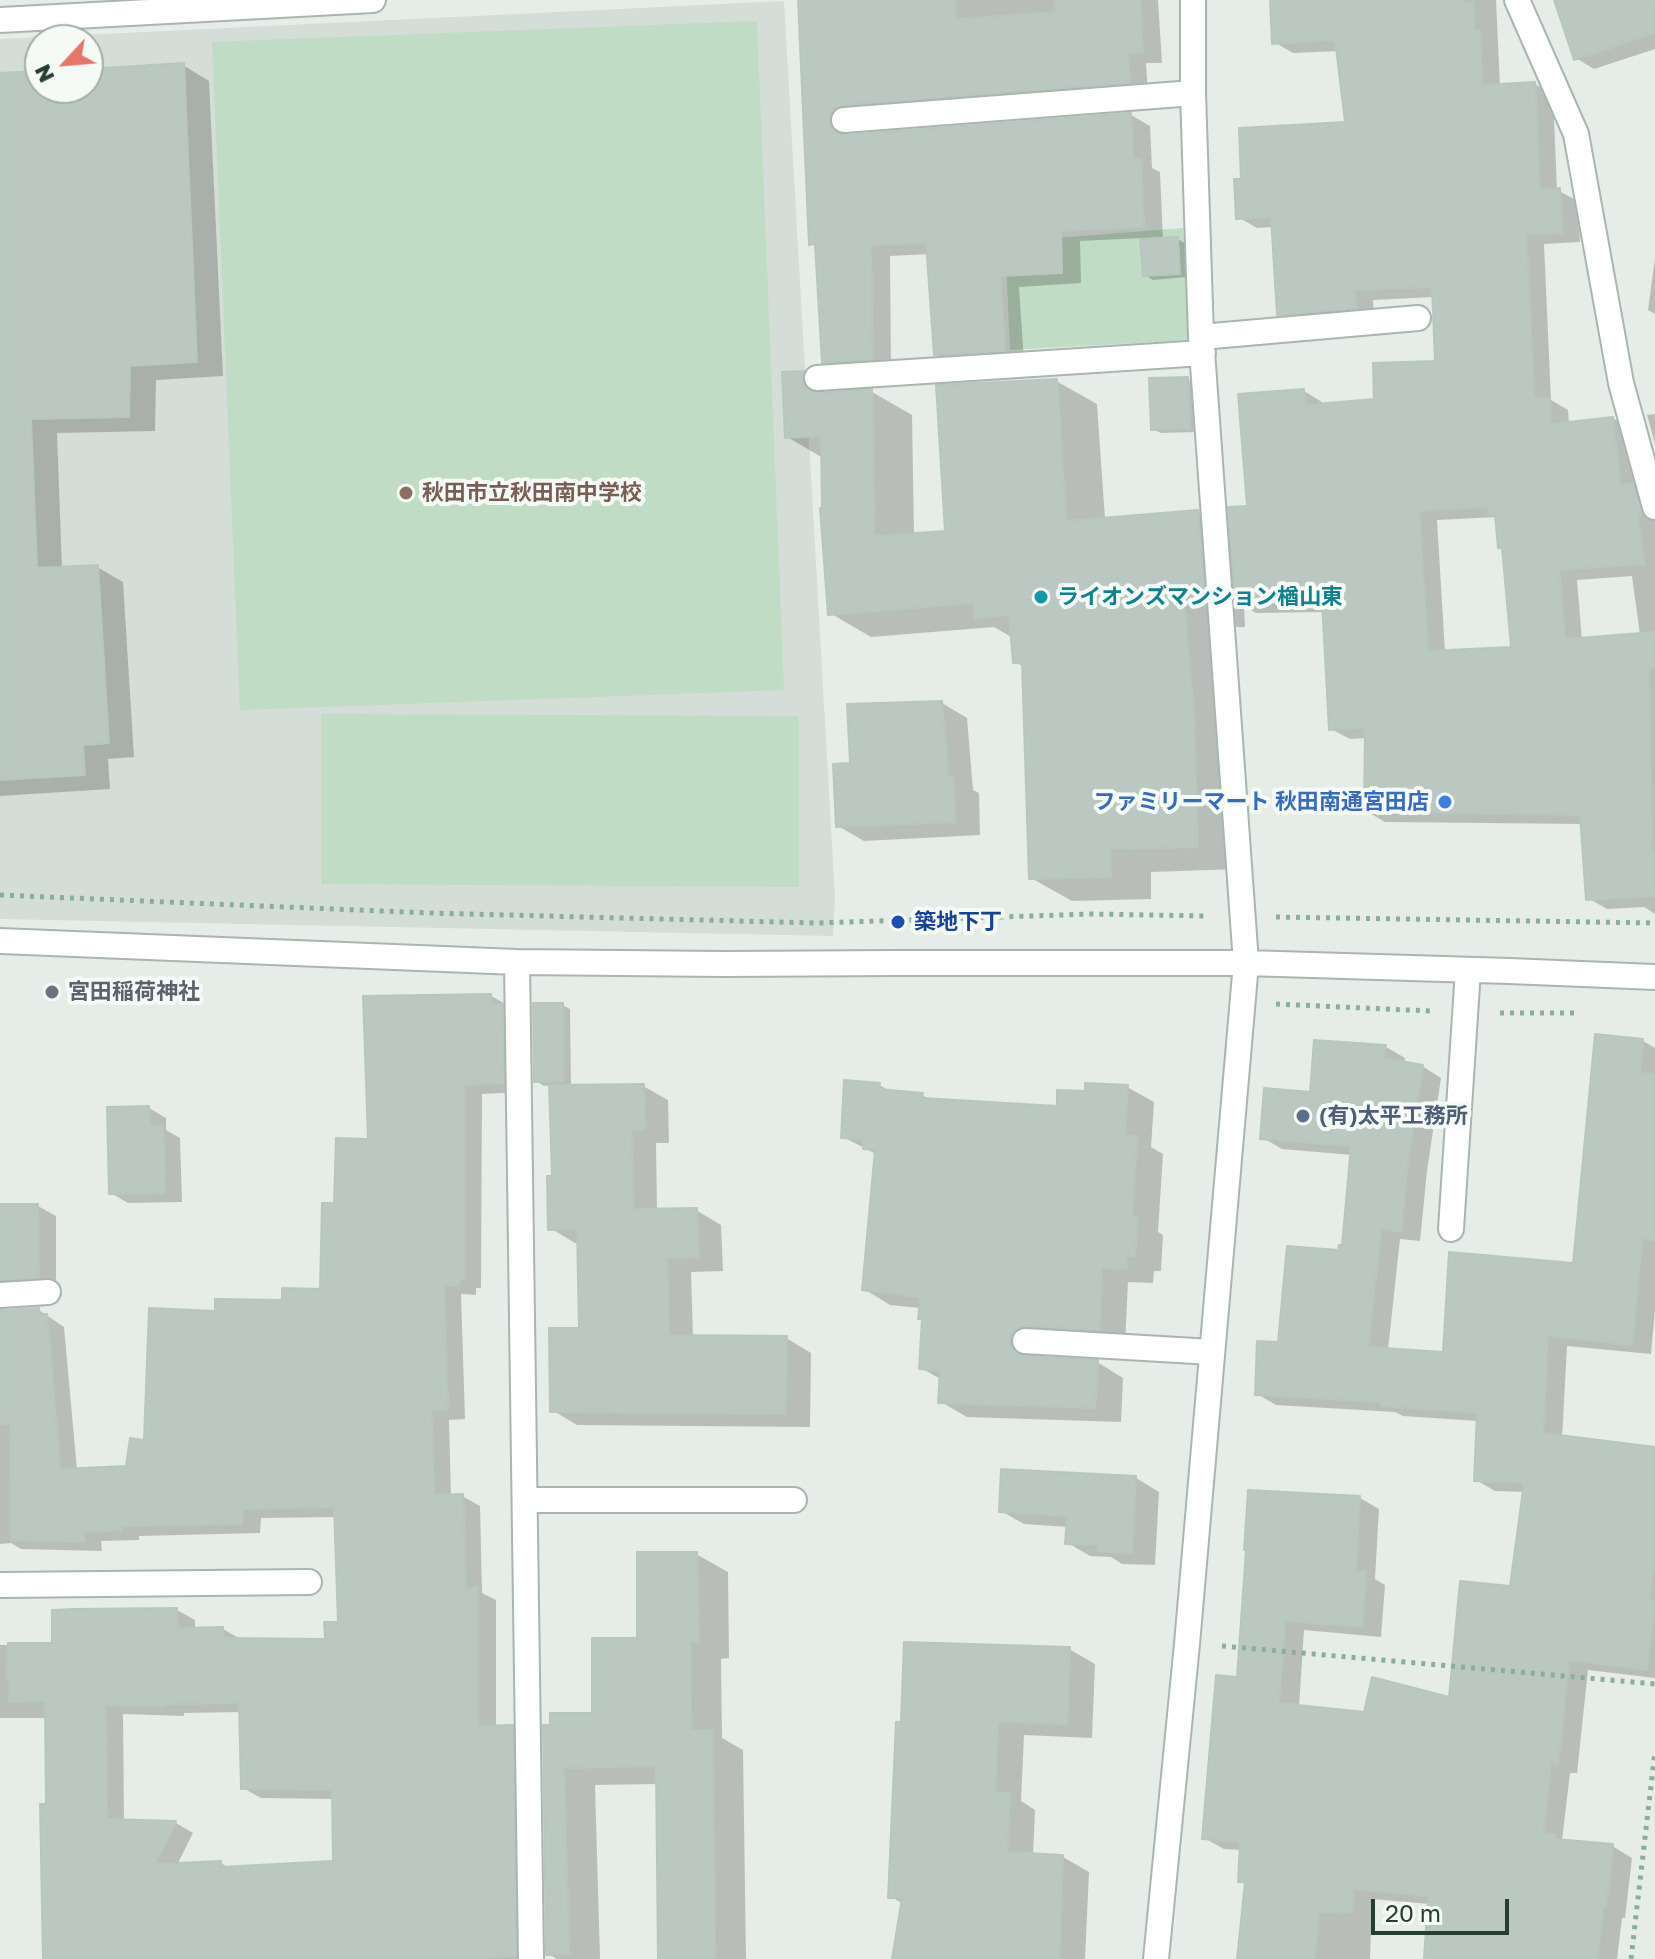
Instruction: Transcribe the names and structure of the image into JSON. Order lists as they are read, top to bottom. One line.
{"places":["秋田市立秋田南中学校","ライオンズマンション楢山東","ファミリーマート 秋田南通宮田店","築地下丁","宮田稲荷神社","(有)太平工務所"],"scale_bar":"20 m","north":"bottom left"}
